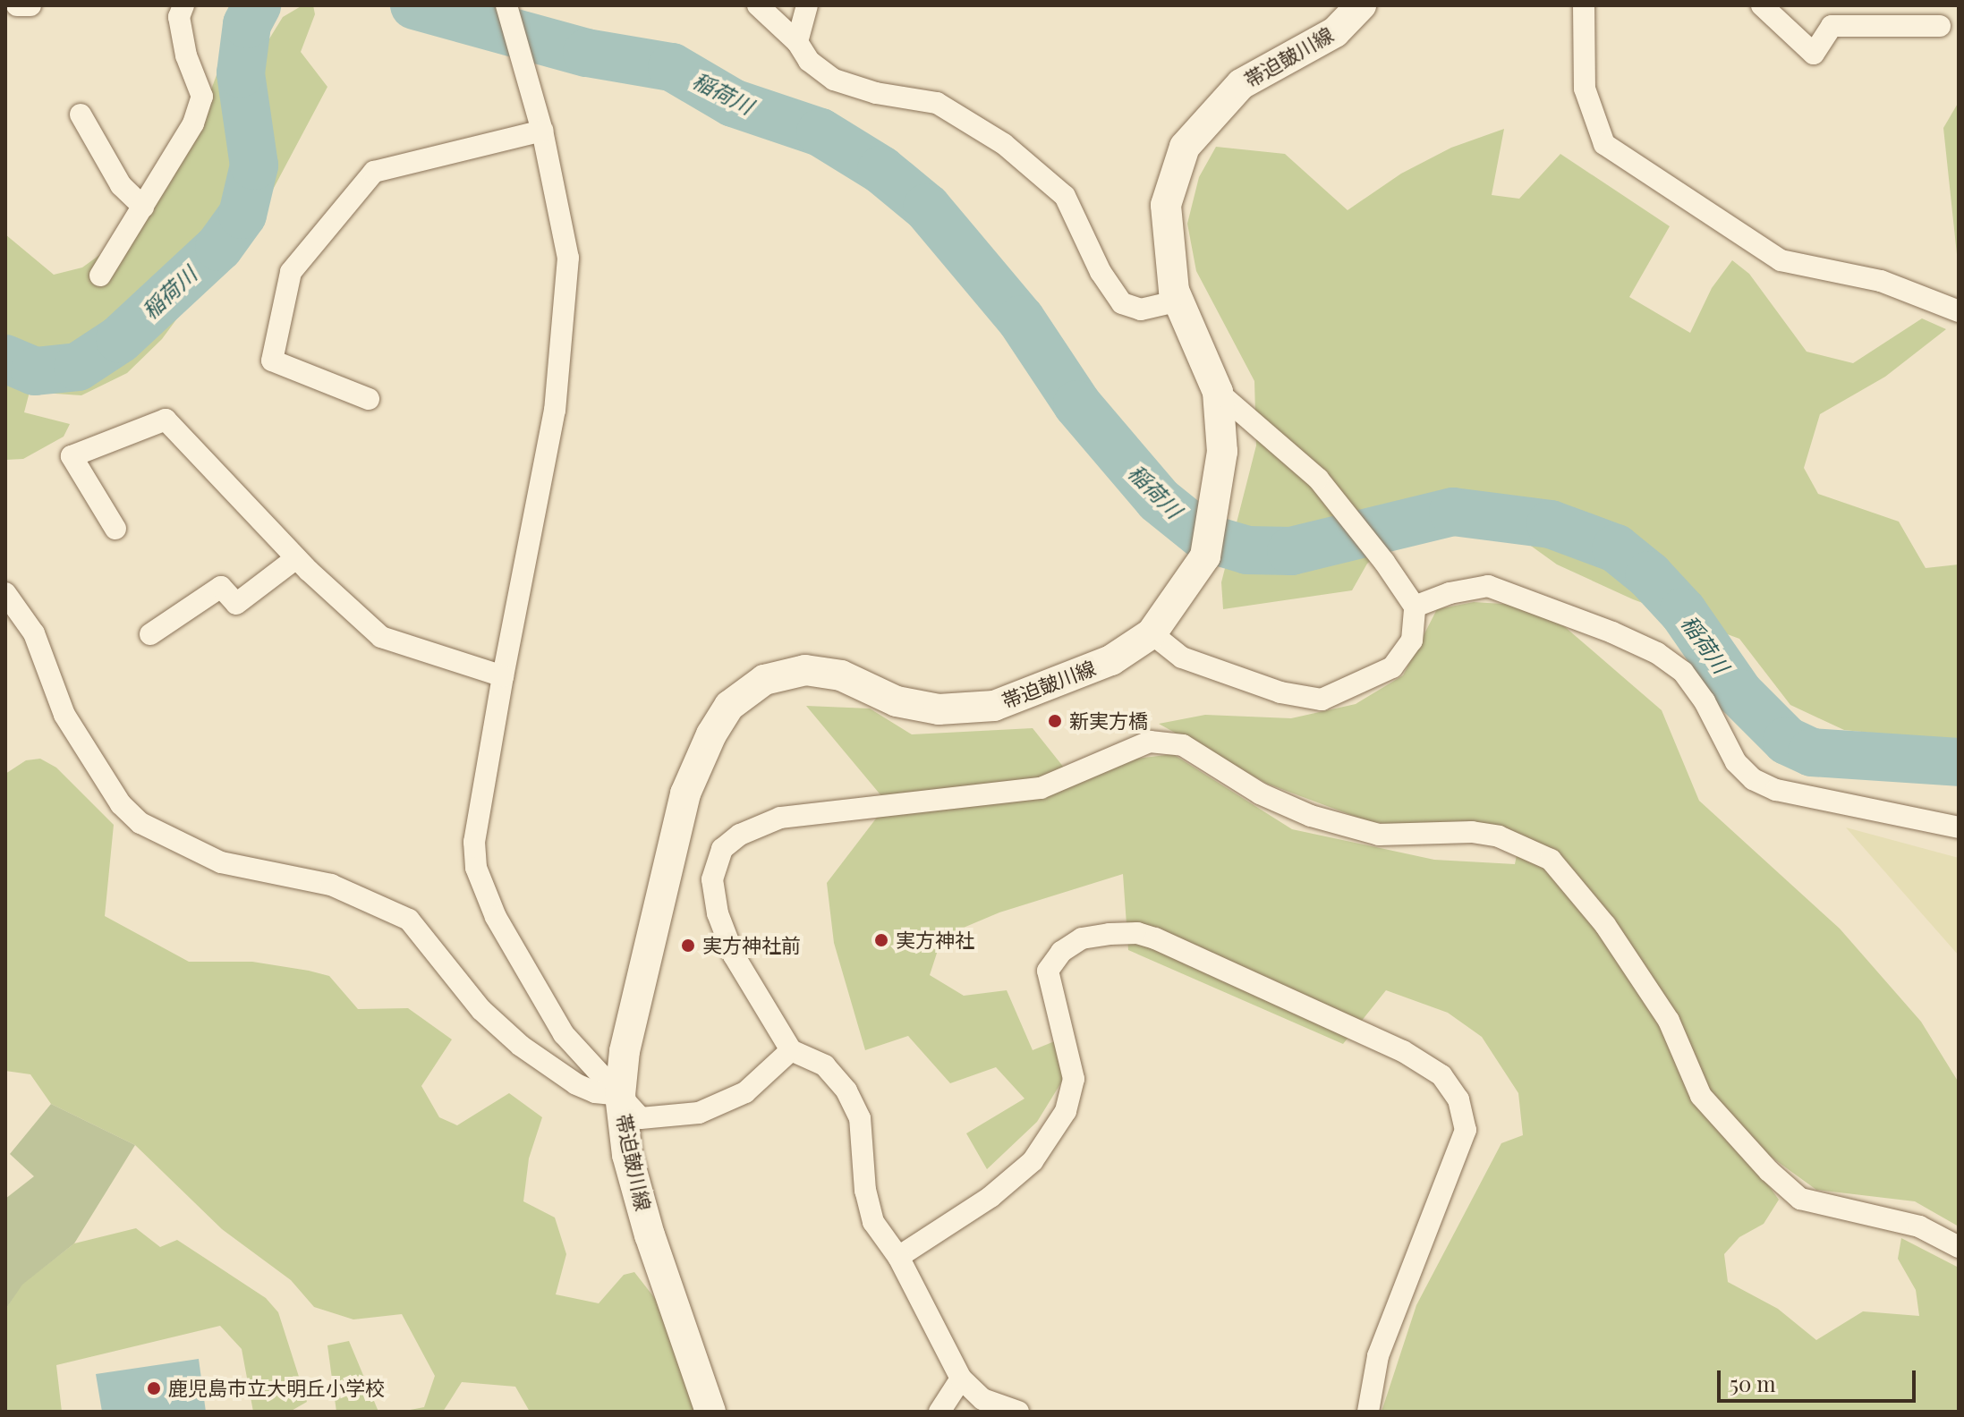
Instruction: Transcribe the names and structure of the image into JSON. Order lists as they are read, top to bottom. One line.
{"streets":{"street":["帯迫皷川線"]},"water":["稲荷川"],"places":["新実方橋","実方神社","実方神社前","鹿児島市立大明丘小学校"],"scale_bar":"50 m"}
